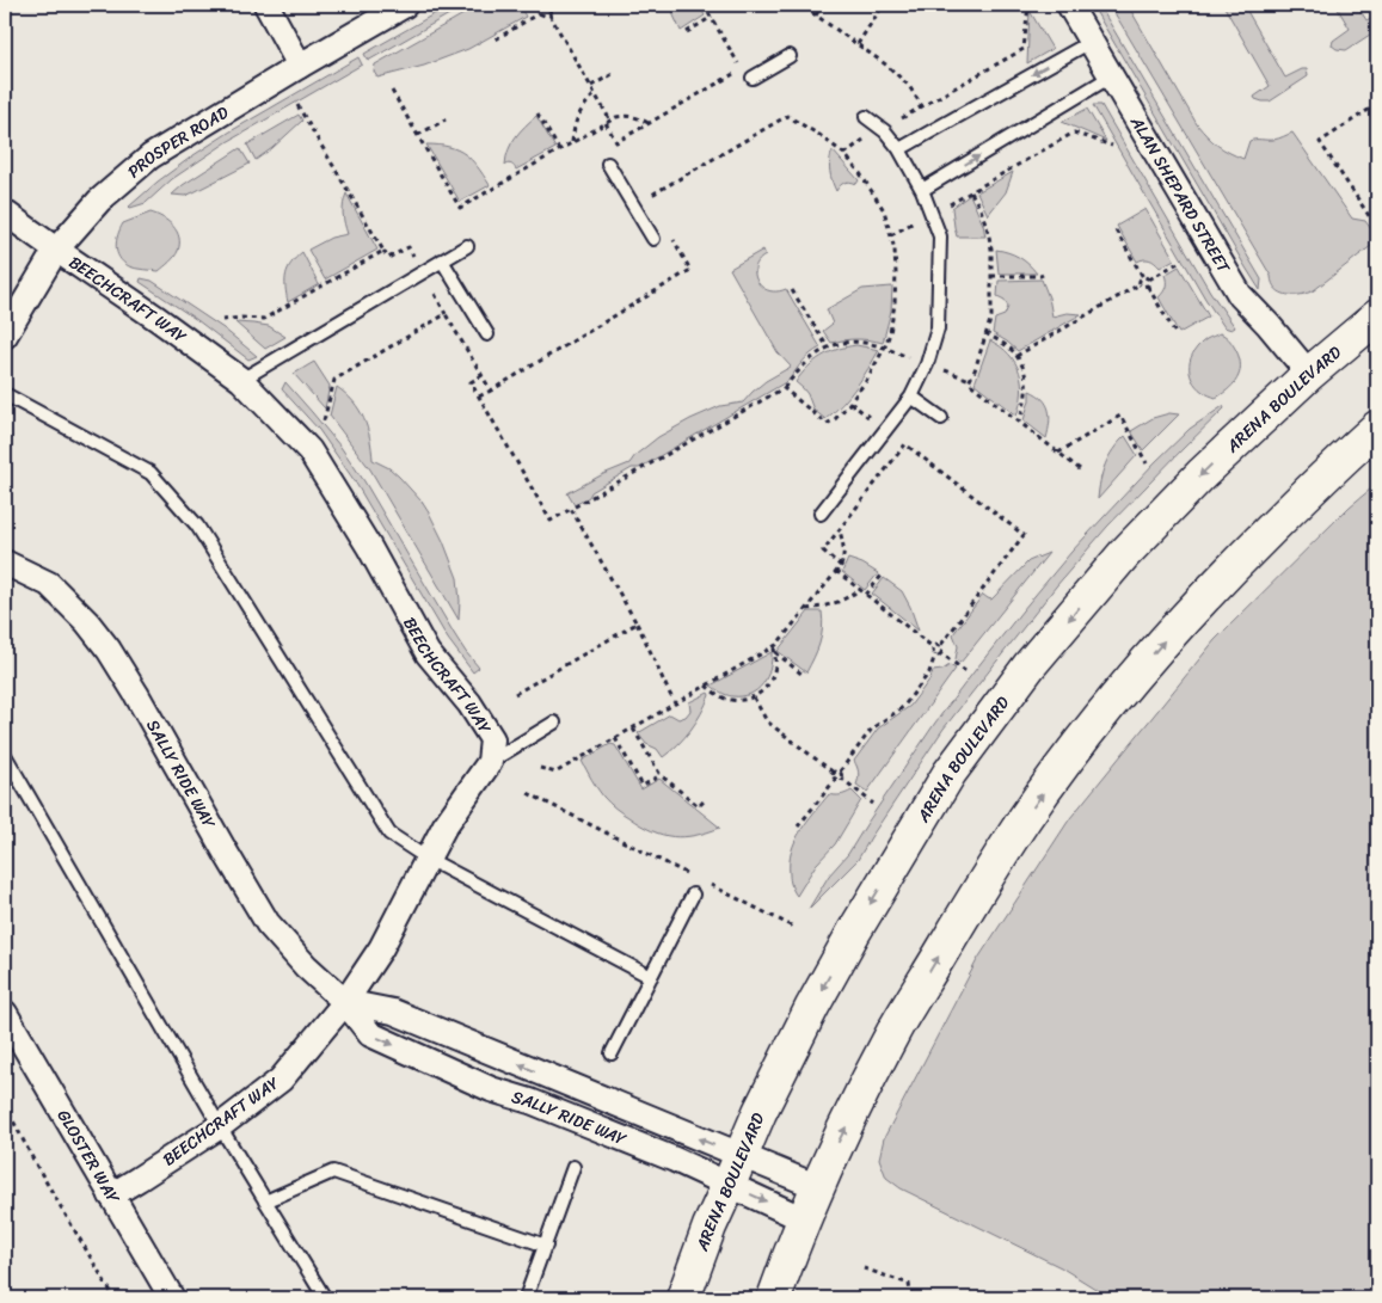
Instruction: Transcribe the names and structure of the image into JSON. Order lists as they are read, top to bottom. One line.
{"streets":{"main road":["ARENA BOULEVARD"],"street":["PROSPER ROAD","ALAN SHEPARD STREET","BEECHCRAFT WAY","SALLY RIDE WAY","GLOSTER WAY"]},"crossings":[["PROSPER ROAD","BEECHCRAFT WAY"],["ALAN SHEPARD STREET","ARENA BOULEVARD"],["BEECHCRAFT WAY","SALLY RIDE WAY"],["BEECHCRAFT WAY","GLOSTER WAY"],["ARENA BOULEVARD","SALLY RIDE WAY"]]}
